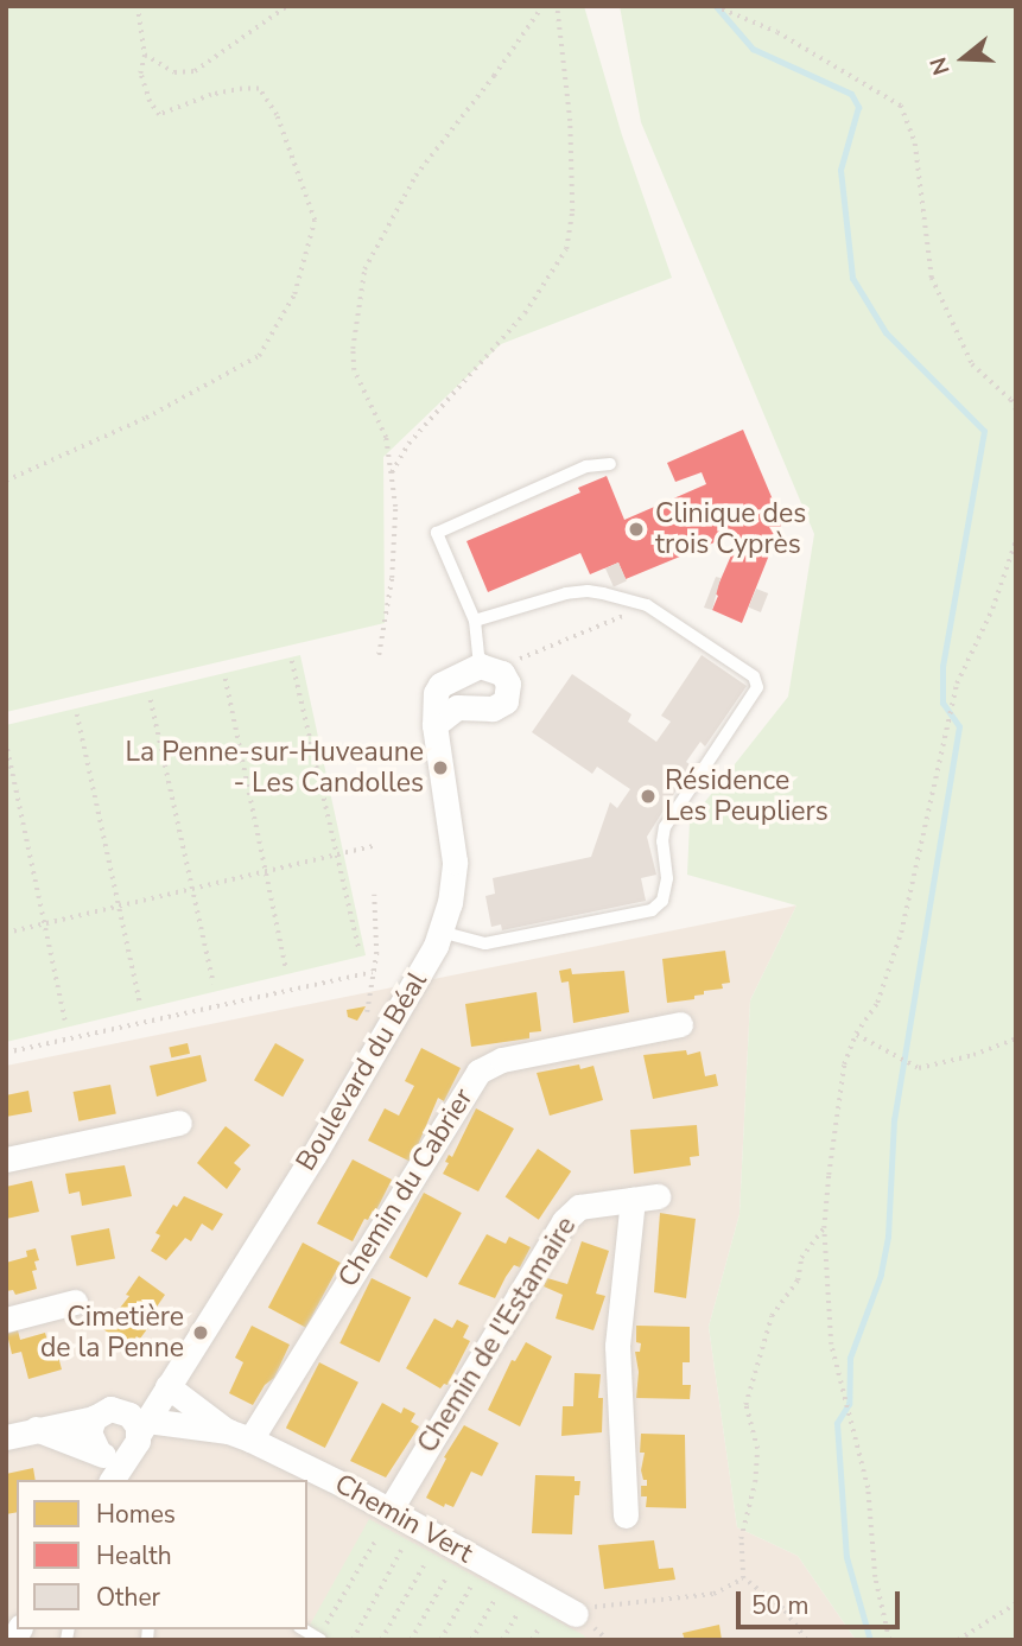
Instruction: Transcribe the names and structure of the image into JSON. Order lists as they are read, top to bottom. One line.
{"streets":{"street":["Boulevard du Béal","Chemin du Cabrier","Chemin de l'Estamaire","Chemin Vert"]},"crossings":[["Boulevard du Béal","Chemin Vert"],["Chemin du Cabrier","Chemin Vert"],["Chemin de l'Estamaire","Chemin Vert"]],"places":["Clinique des trois Cyprès","La Penne-sur-Huveaune - Les Candolles","Résidence Les Peupliers","Cimetière de la Penne"],"legend":["Homes","Health","Other"],"scale_bar":"50 m","north":"left"}
